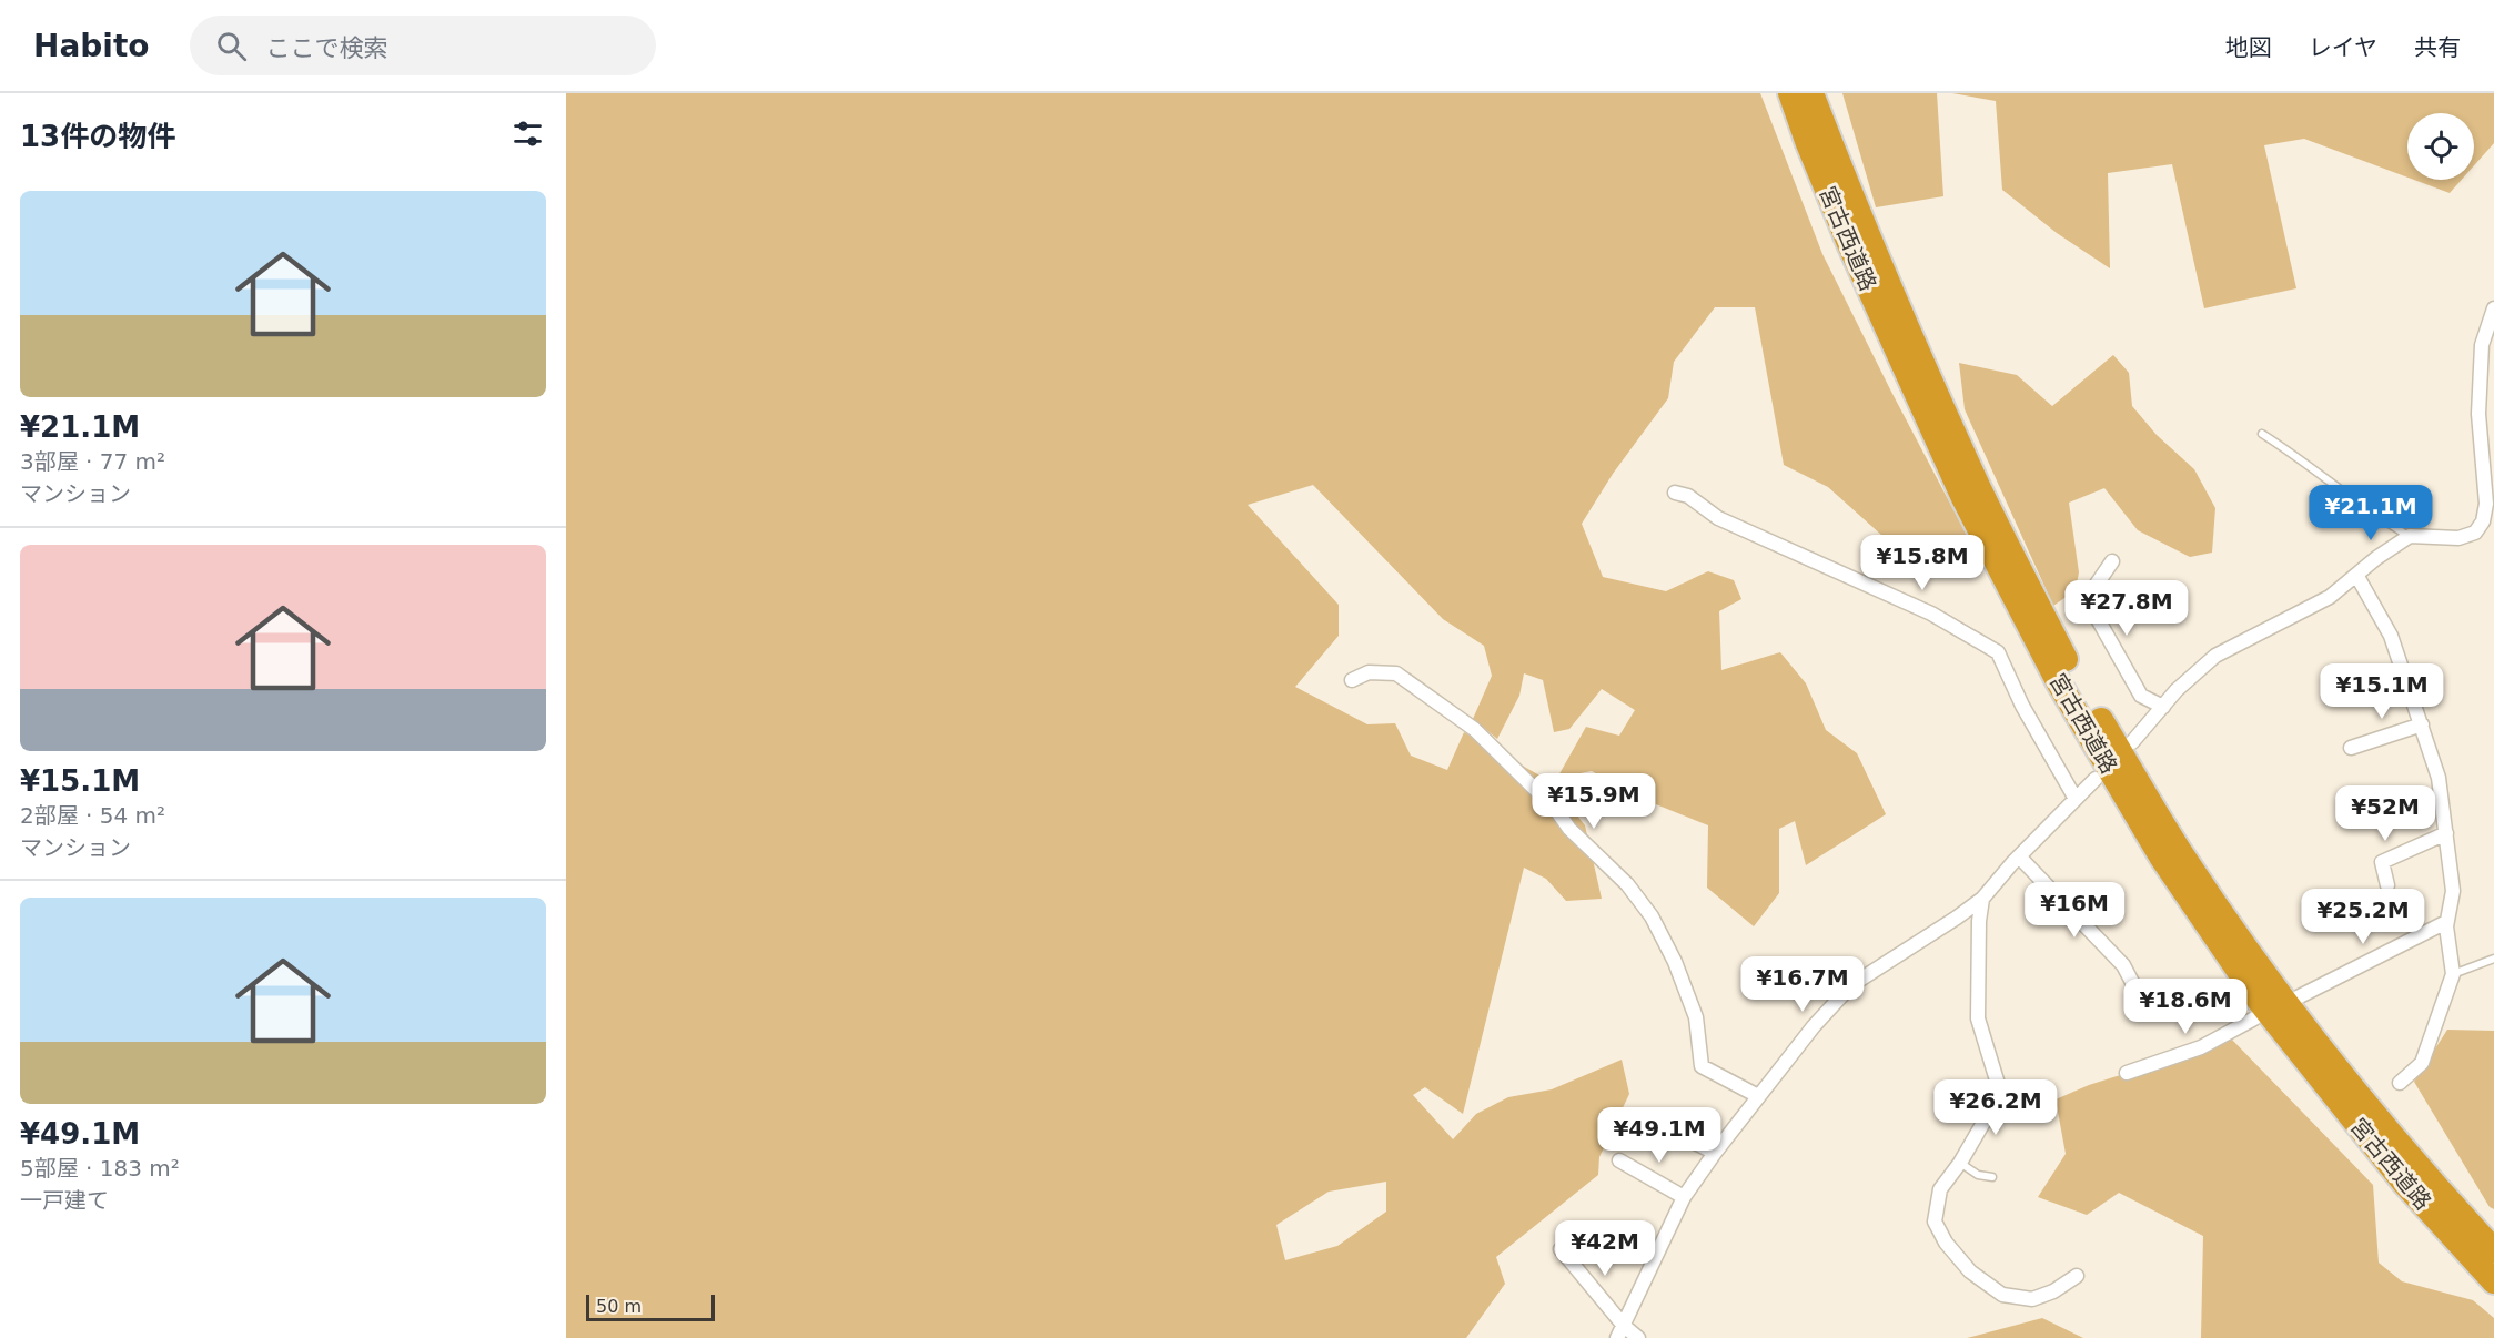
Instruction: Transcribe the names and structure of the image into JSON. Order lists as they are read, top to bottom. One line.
{"streets":{"highway":["宮古西道路"]},"scale_bar":"50 m","page":{"header":"Habito","search":"ここで検索","nav":["地図","レイヤ","共有"],"heading":"13件の物件","list":[{"name":"¥21.1M","note":"3部屋 · 77 m² · マンション"},{"name":"¥15.1M","note":"2部屋 · 54 m² · マンション"},{"name":"¥49.1M","note":"5部屋 · 183 m² · 一戸建て"}],"price":["¥21.1M","¥15.8M","¥27.8M","¥15.1M","¥15.9M","¥52M","¥16M","¥25.2M","¥16.7M","¥18.6M","¥26.2M","¥49.1M","¥42M"],"scale":"50 m"}}
